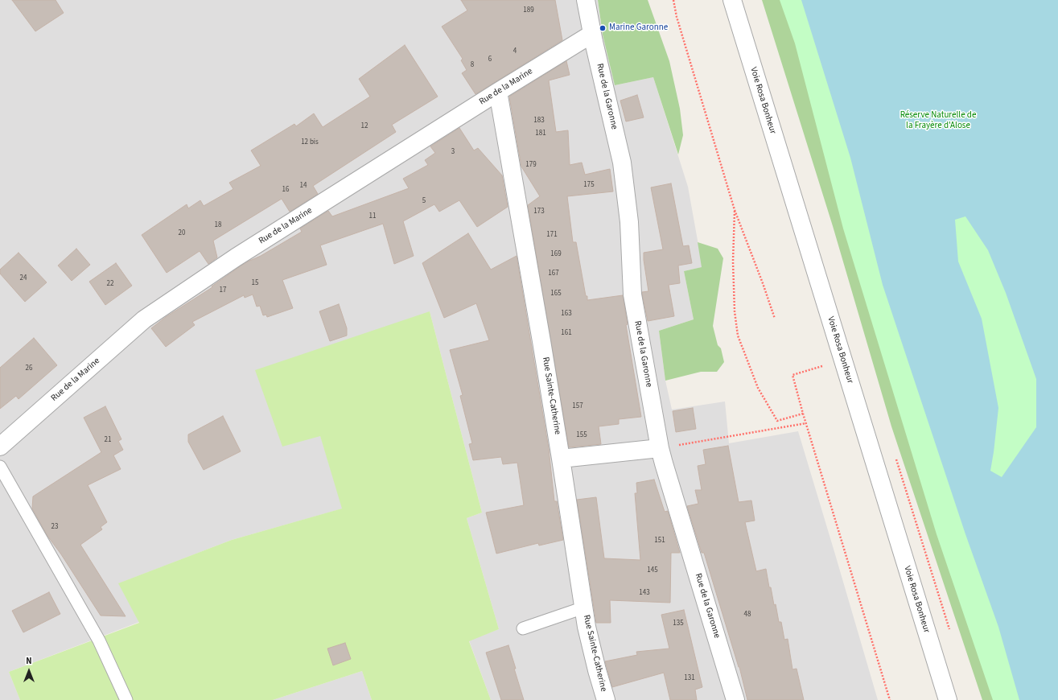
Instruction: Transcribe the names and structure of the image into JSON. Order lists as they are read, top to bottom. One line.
{"streets":{"street":["Rue de la Marine","Rue de la Garonne","Voie Rosa Bonheur","Rue Sainte-Catherine"]},"crossings":[["Rue de la Marine","Rue de la Garonne"],["Rue de la Marine","Rue Sainte-Catherine"]],"parks":["Réserve Naturelle de la Frayère d'Alose"],"places":["Marine Garonne"],"house_numbers":["189","4","6","8","183","12","181","12 bis","3","179","175","14","16","5","173","11","18","20","171","169","167","24","15","22","17","165","163","161","26","157","155","21","23","151","145","143","48","135","131"],"north":"top"}
